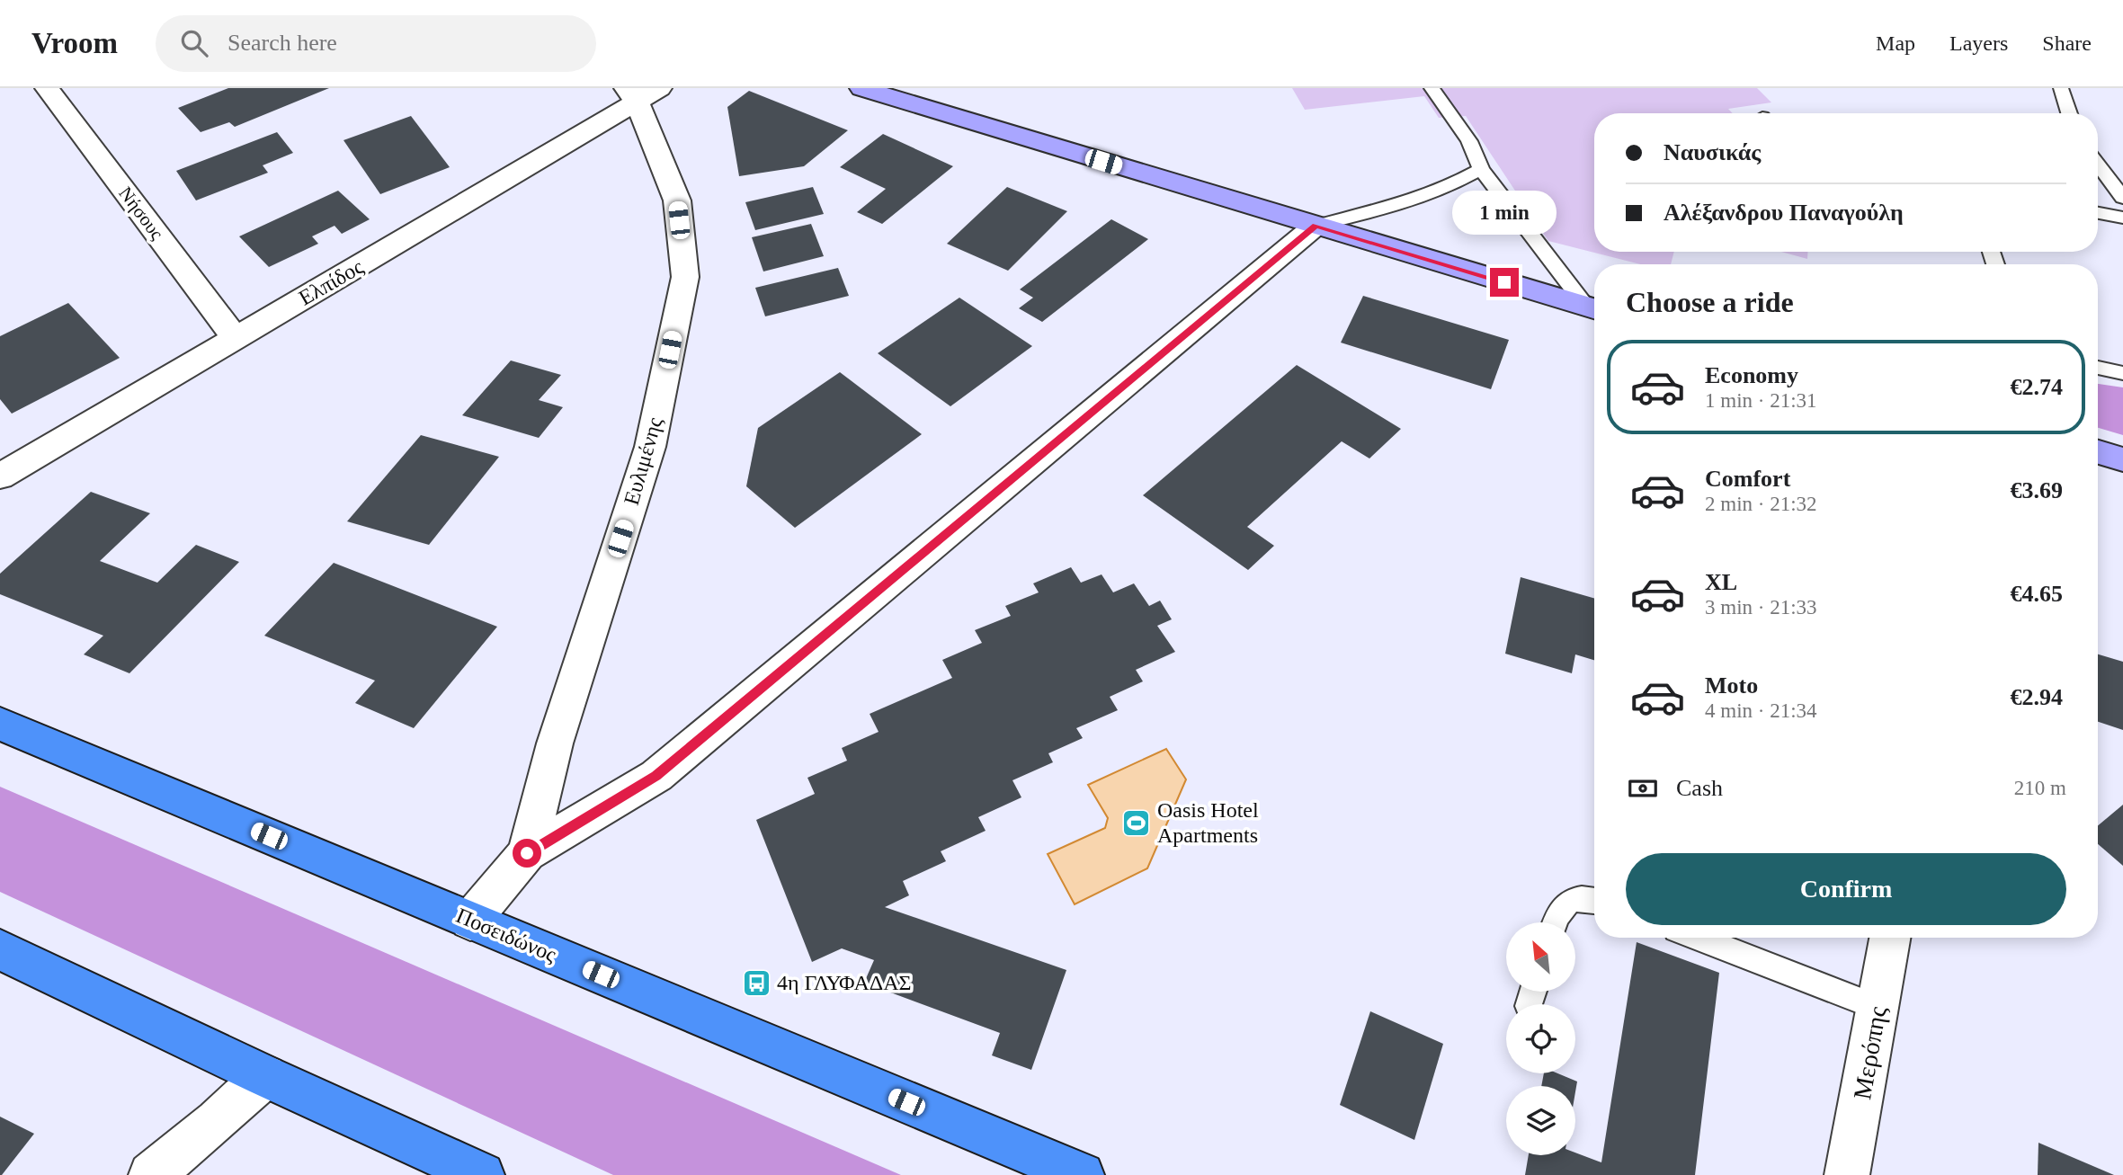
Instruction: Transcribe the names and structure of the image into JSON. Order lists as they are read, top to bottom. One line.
{"streets":{"highway":["Ποσειδώνος"],"street":["Νήσους","Ελπίδος","Ευλιμένης","Μερόπης"]},"crossings":[["Νήσους","Ελπίδος"],["Ελπίδος","Ευλιμένης"]],"places":{"sports":["Oasis Hotel Apartments"],"bus stop":["4η ΓΛΥΦΑΔΑΣ"]},"north":"top left","page":{"header":"Vroom","search":"Search here","nav":["Map","Layers","Share"],"banner":["Ναυσικάς","Αλέξανδρου Παναγούλη"],"bubble":"1 min","heading":"Choose a ride","list":[{"name":"Economy","note":"1 min · 21:31","value":"€2.74"},{"name":"Comfort","note":"2 min · 21:32","value":"€3.69"},{"name":"XL","note":"3 min · 21:33","value":"€4.65"},{"name":"Moto","note":"4 min · 21:34","value":"€2.94"}],"pay":["Cash","210 m"],"buttons":"Confirm"}}
